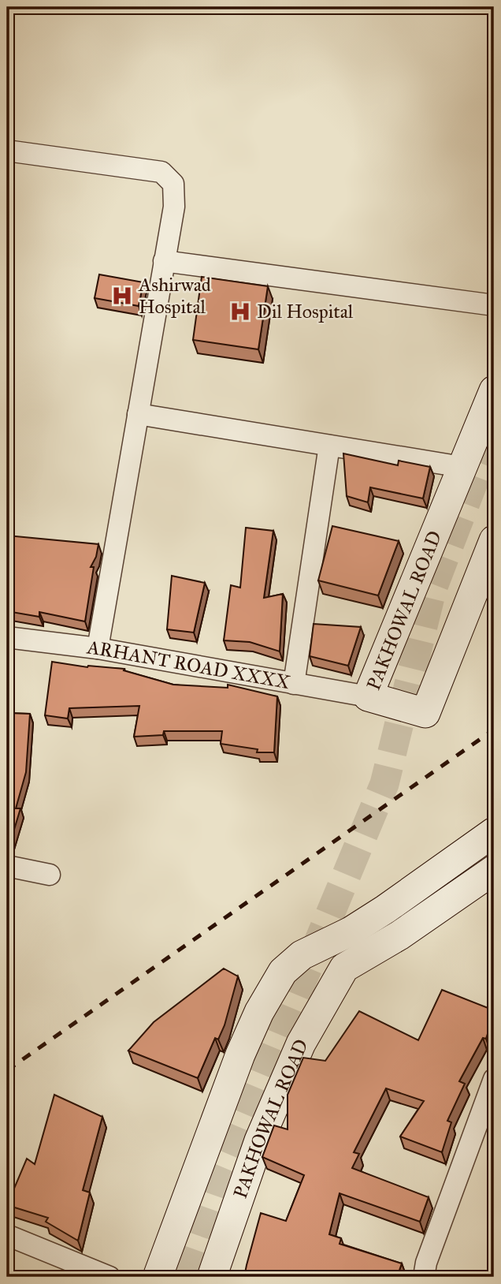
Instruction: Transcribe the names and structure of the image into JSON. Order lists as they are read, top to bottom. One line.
{"streets":{"street":["PAKHOWAL ROAD","ARHANT ROAD XXXX"]},"crossings":[["PAKHOWAL ROAD","ARHANT ROAD XXXX"]],"places":{"hospital":["Ashirwad Hospital","Dil Hospital"]}}
